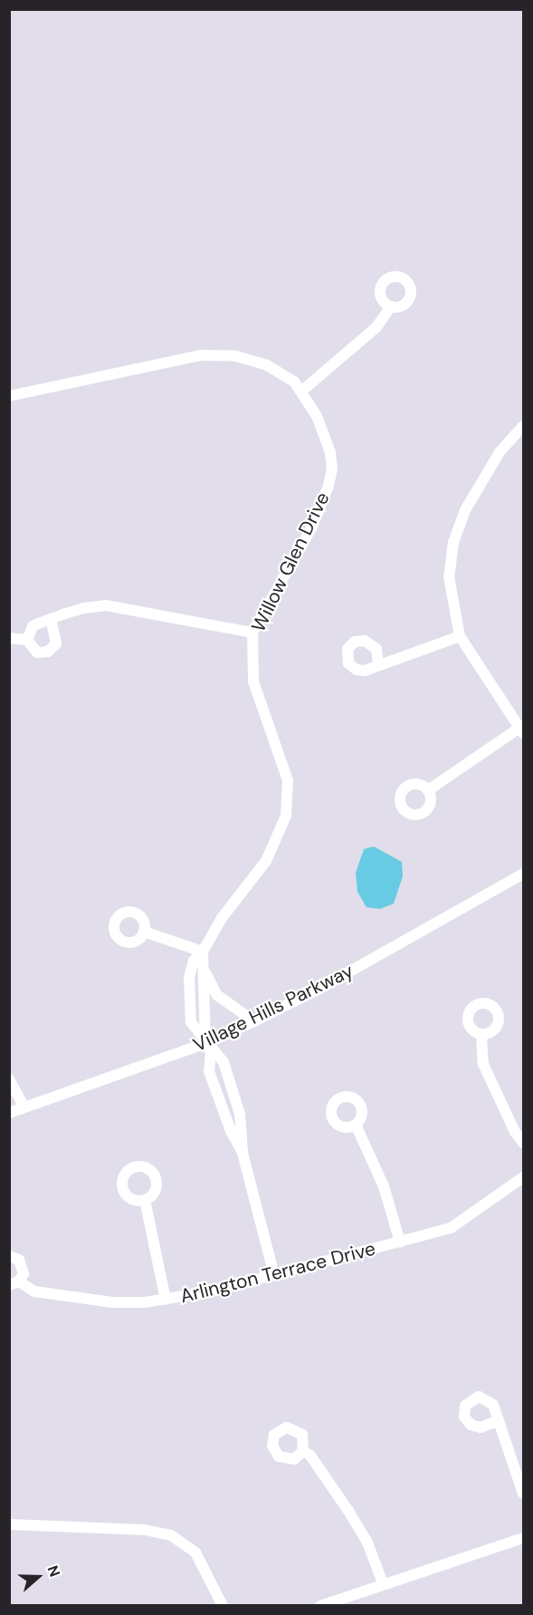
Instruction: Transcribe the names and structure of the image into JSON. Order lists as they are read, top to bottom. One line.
{"streets":{"street":["Willow Glen Drive","Village Hills Parkway","Arlington Terrace Drive"]},"crossings":[["Willow Glen Drive","Village Hills Parkway"]],"north":"right"}
